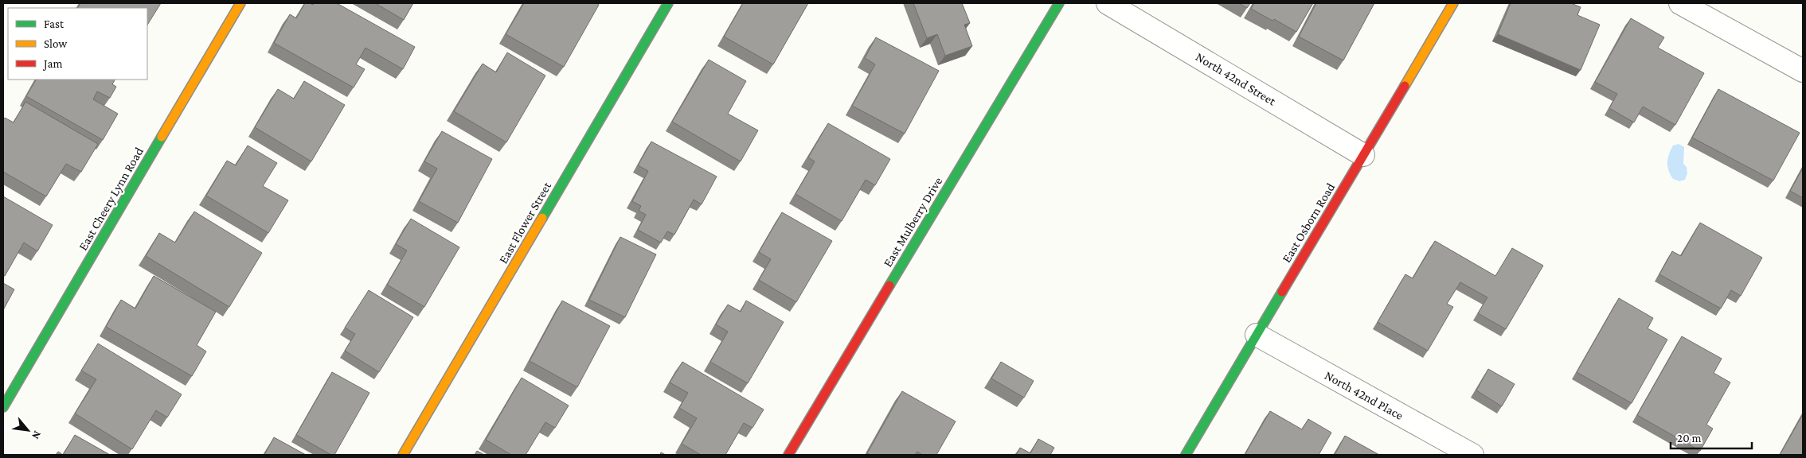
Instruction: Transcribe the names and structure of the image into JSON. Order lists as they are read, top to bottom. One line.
{"streets":{"street":["North 42nd Street","East Cheery Lynn Road","East Mulberry Drive","East Flower Street","East Osborn Road","North 42nd Place"]},"crossings":[["North 42nd Street","East Osborn Road"],["East Osborn Road","North 42nd Place"]],"legend":["Fast","Slow","Jam"],"scale_bar":"20 m","north":"bottom right"}
